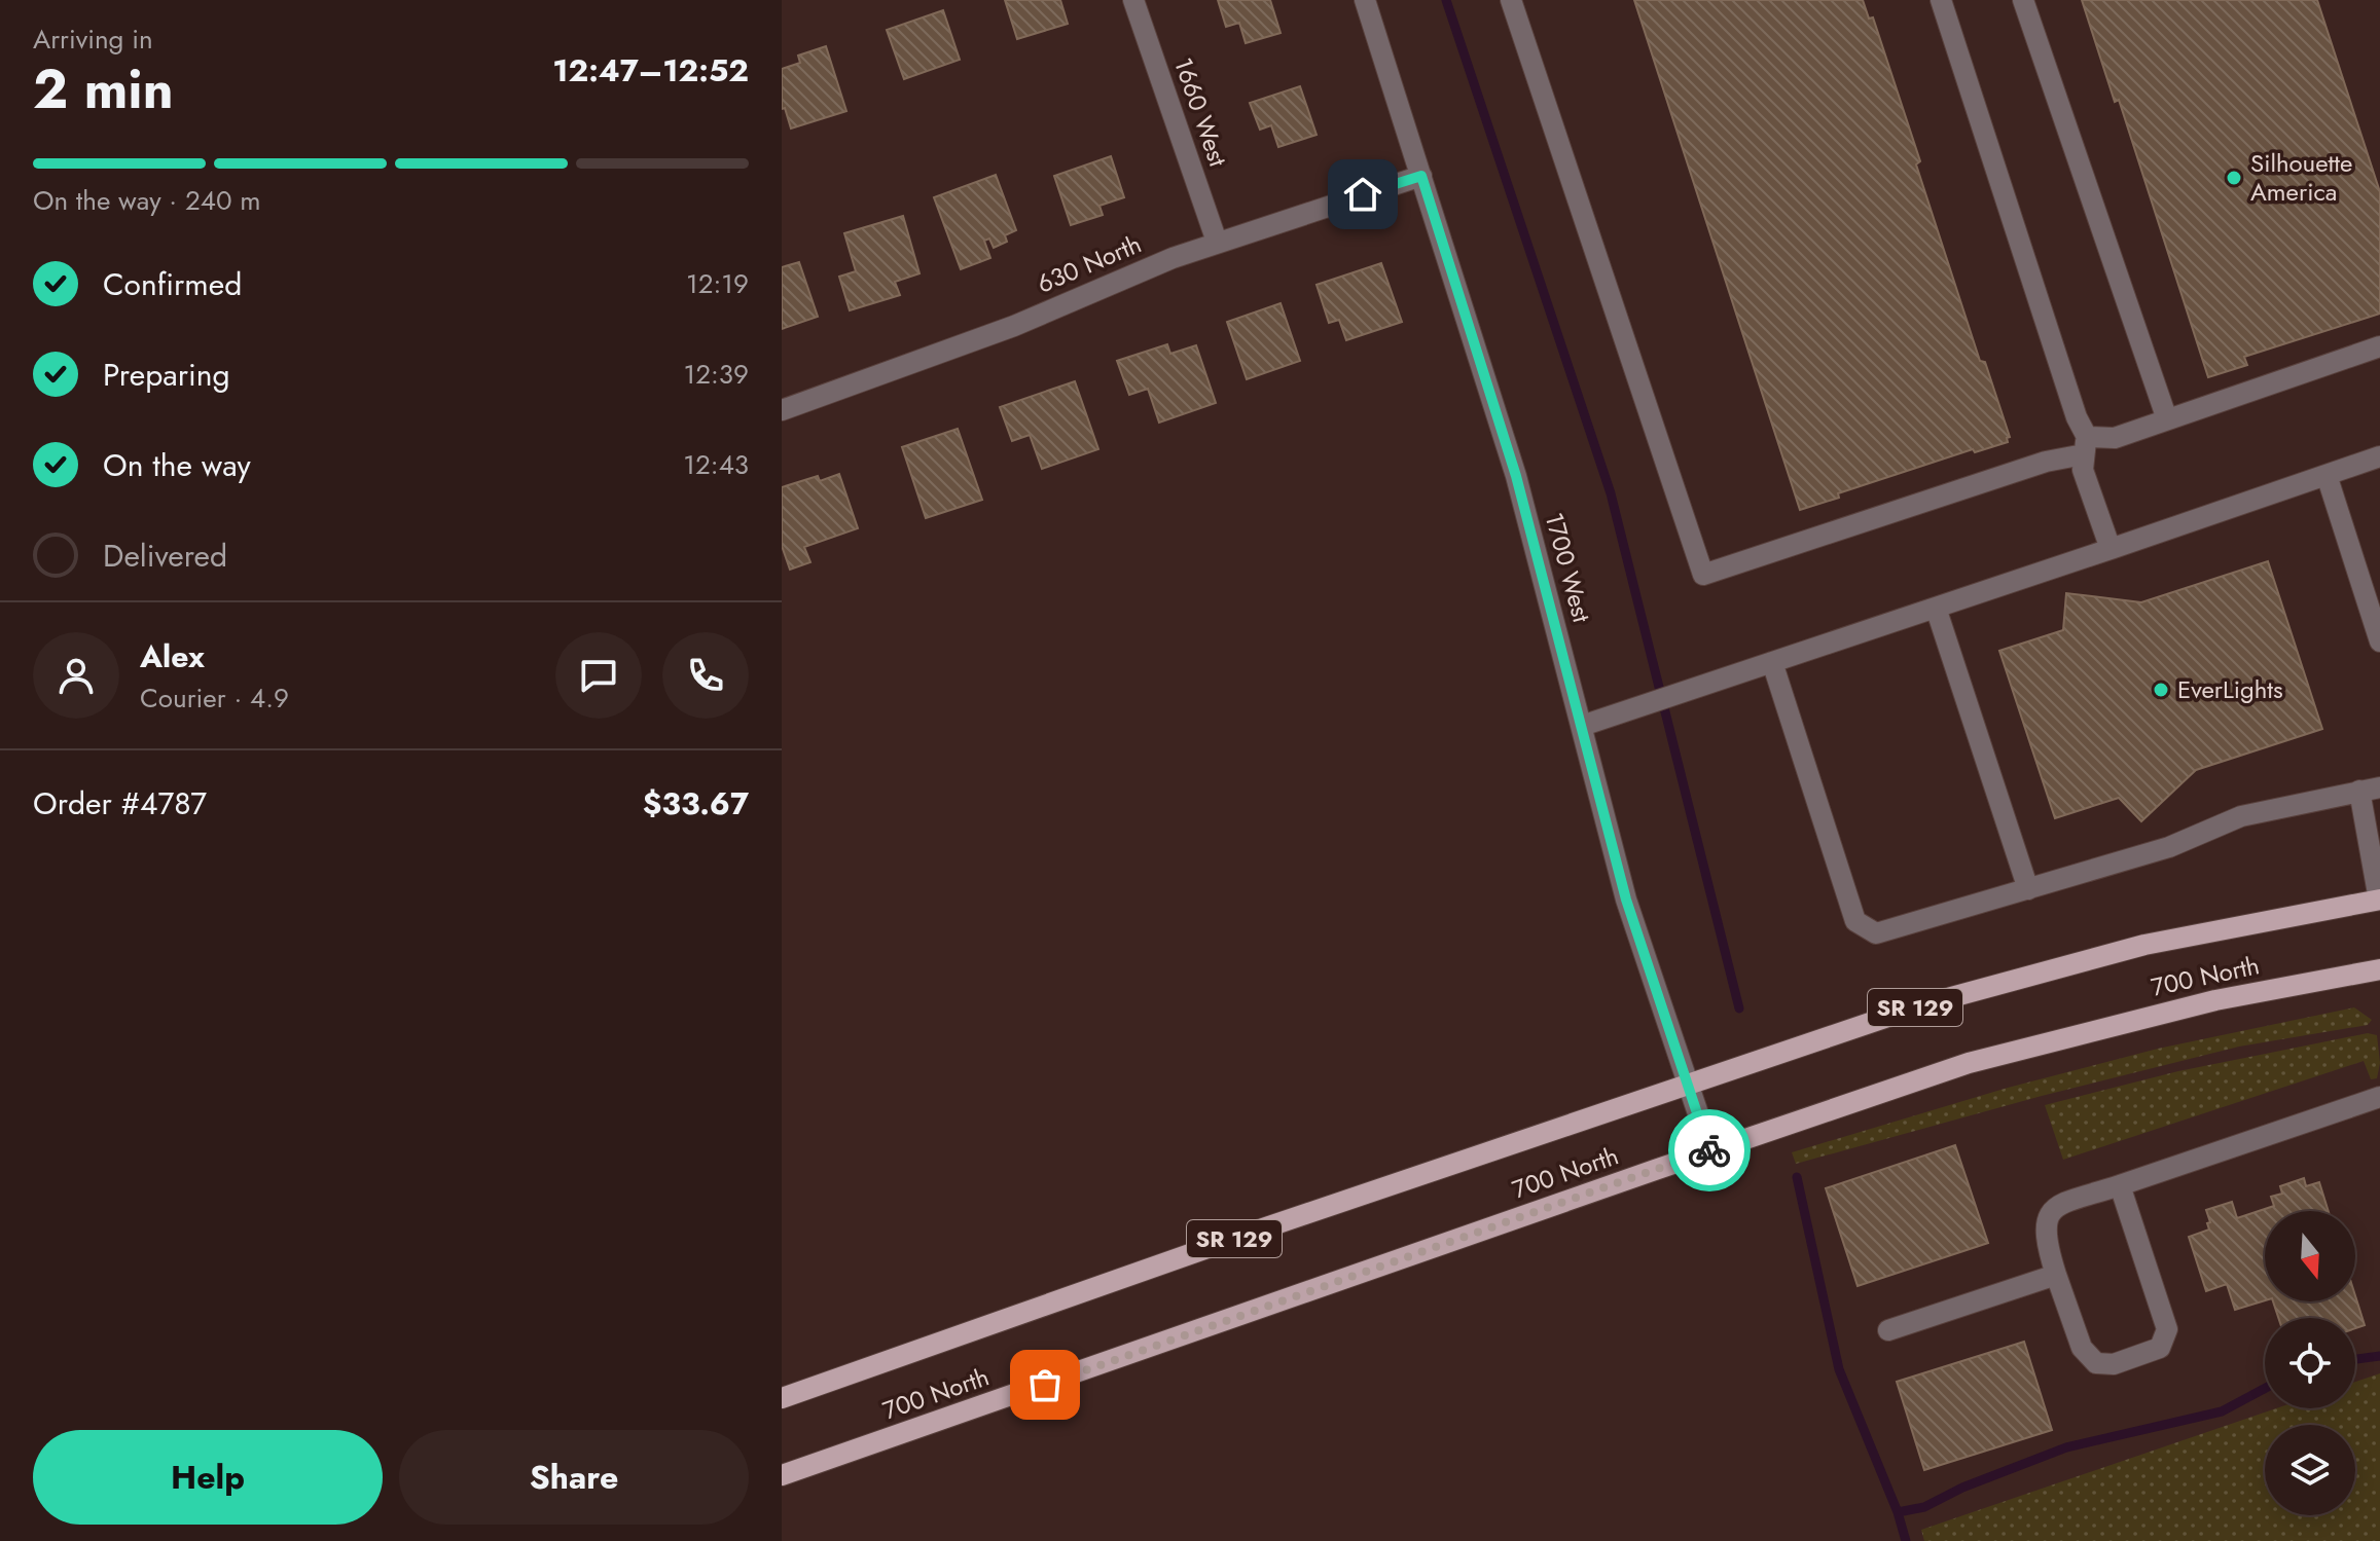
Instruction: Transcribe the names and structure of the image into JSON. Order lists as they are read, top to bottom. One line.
{"streets":{"main road":["700 North","SR 129"],"street":["1660 West","630 North","1700 West"]},"crossings":[["1660 West","630 North"],["630 North","1700 West"],["1700 West","700 North"]],"places":["Silhouette America","EverLights"],"north":"bottom","page":{"heading":["2 min","Arriving in","12:47–12:52"],"panel":["Alex","Courier · 4.9","Order #4787","$33.67"],"bar":"On the way · 240 m","list":[["Confirmed","12:19"],["Preparing","12:39"],["On the way","12:43"],"Delivered"],"buttons":["Help","Share"]}}
